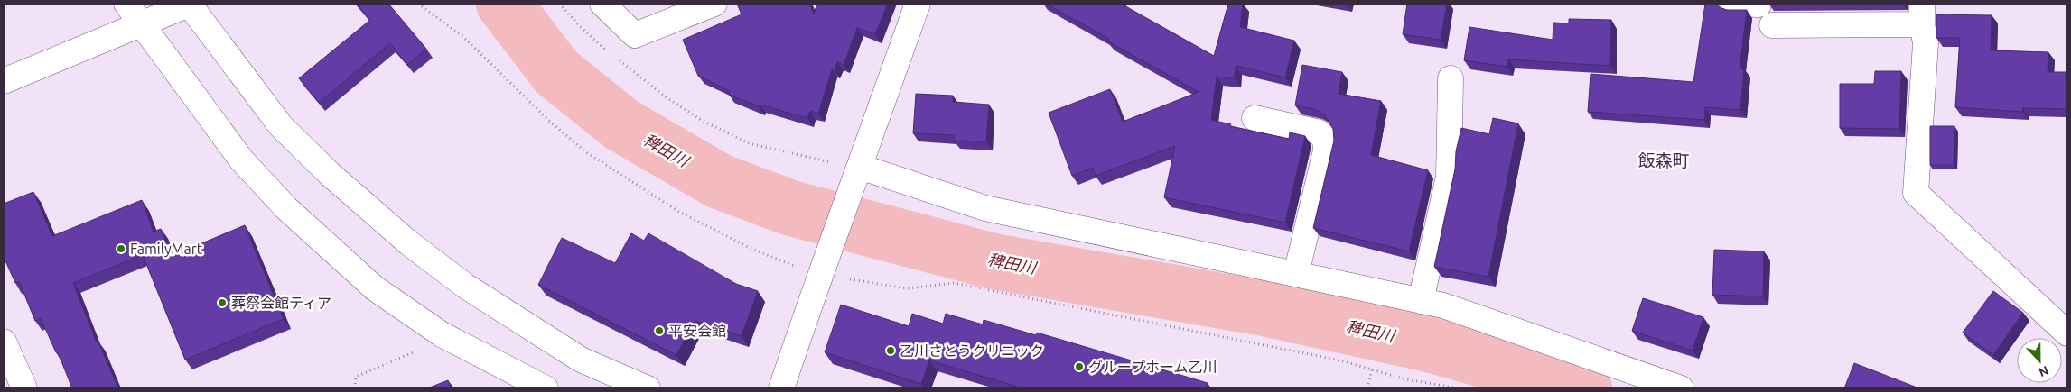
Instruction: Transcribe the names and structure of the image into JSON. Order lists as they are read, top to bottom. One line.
{"districts":["飯森町"],"water":["稗田川"],"places":["FamilyMart","葬祭会館ティア","平安会館","乙川さとうクリニック","グループホーム乙川"],"north":"bottom"}
